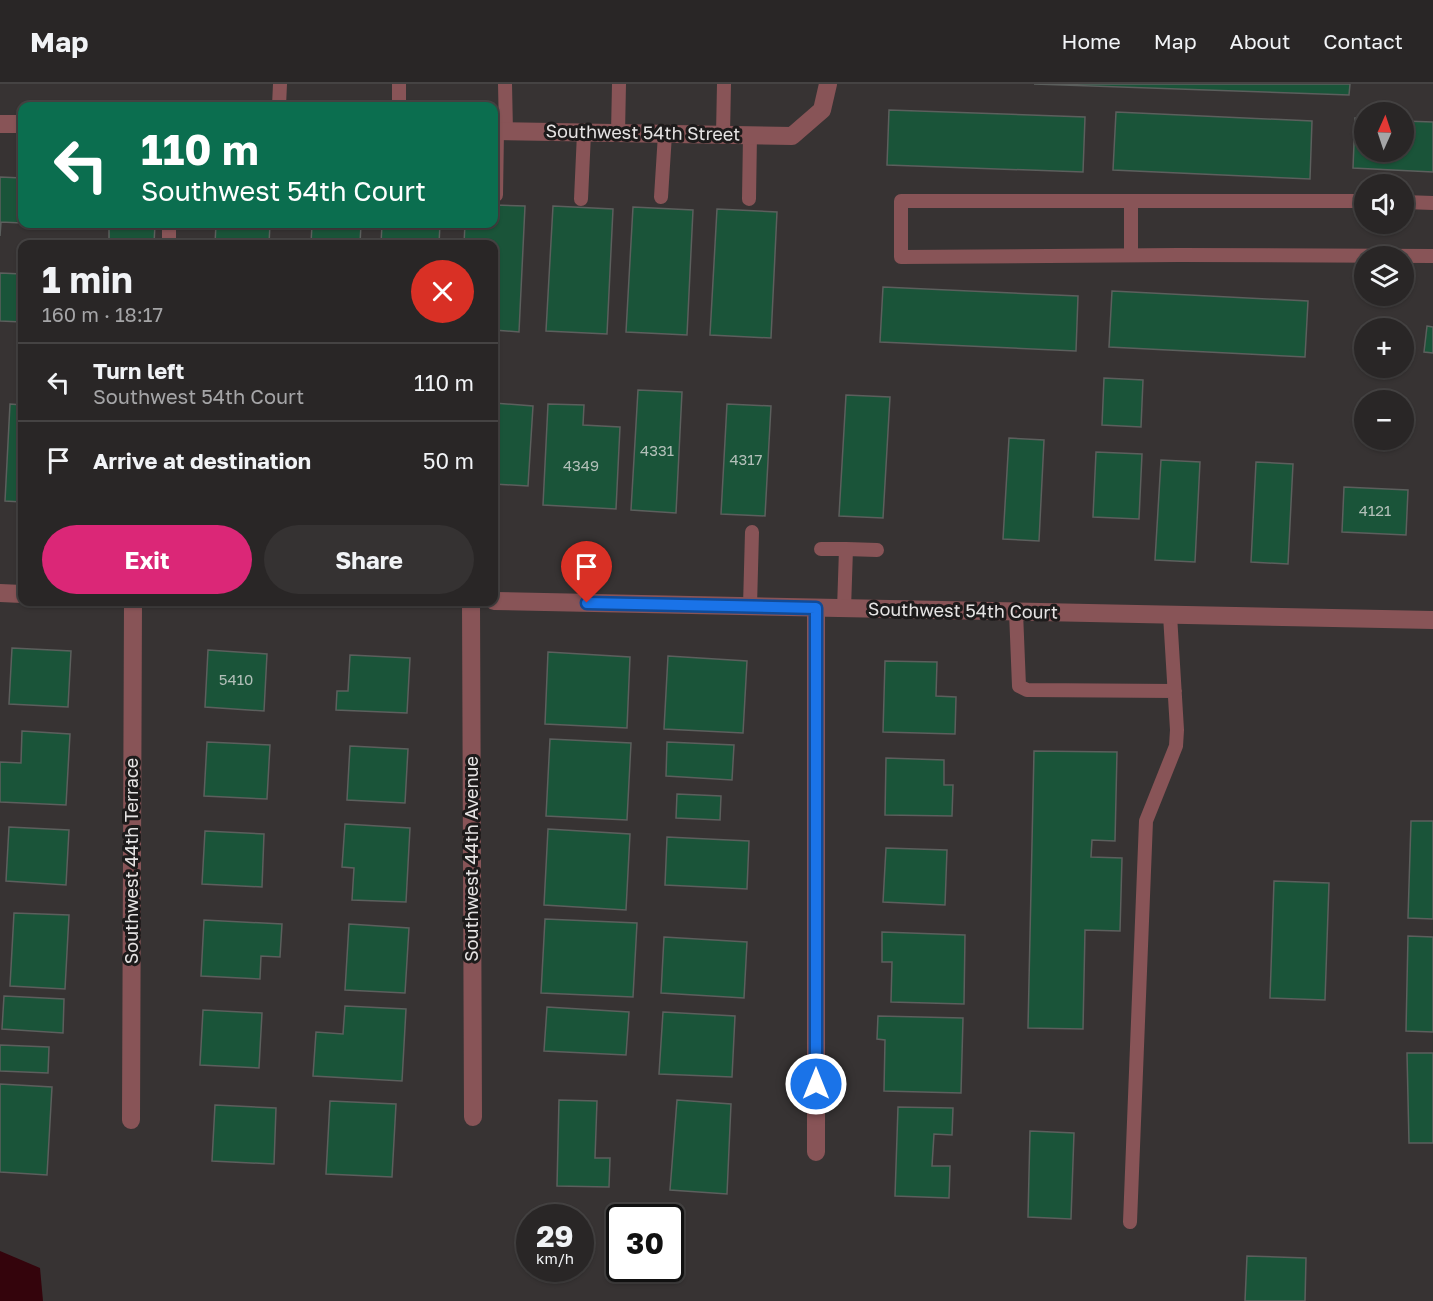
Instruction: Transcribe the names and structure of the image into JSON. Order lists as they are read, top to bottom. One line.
{"streets":{"street":["Southwest 54th Street","Southwest 54th Court","Southwest 44th Avenue","Southwest 44th Terrace"]},"house_numbers":["4331","4317","4349","4121","5410"],"north":"top","page":{"header":"Map","nav":["Home","Map","About","Contact"],"map_buttons":["+","−"],"turn":["110 m","Southwest 54th Court"],"heading":["1 min","160 m · 18:17"],"list":[{"name":"Turn left","note":"Southwest 54th Court","value":"110 m"},{"name":"Arrive at destination","value":"50 m"}],"buttons":["Exit","Share"],"speed":"29 km/h","limit":"30"}}
